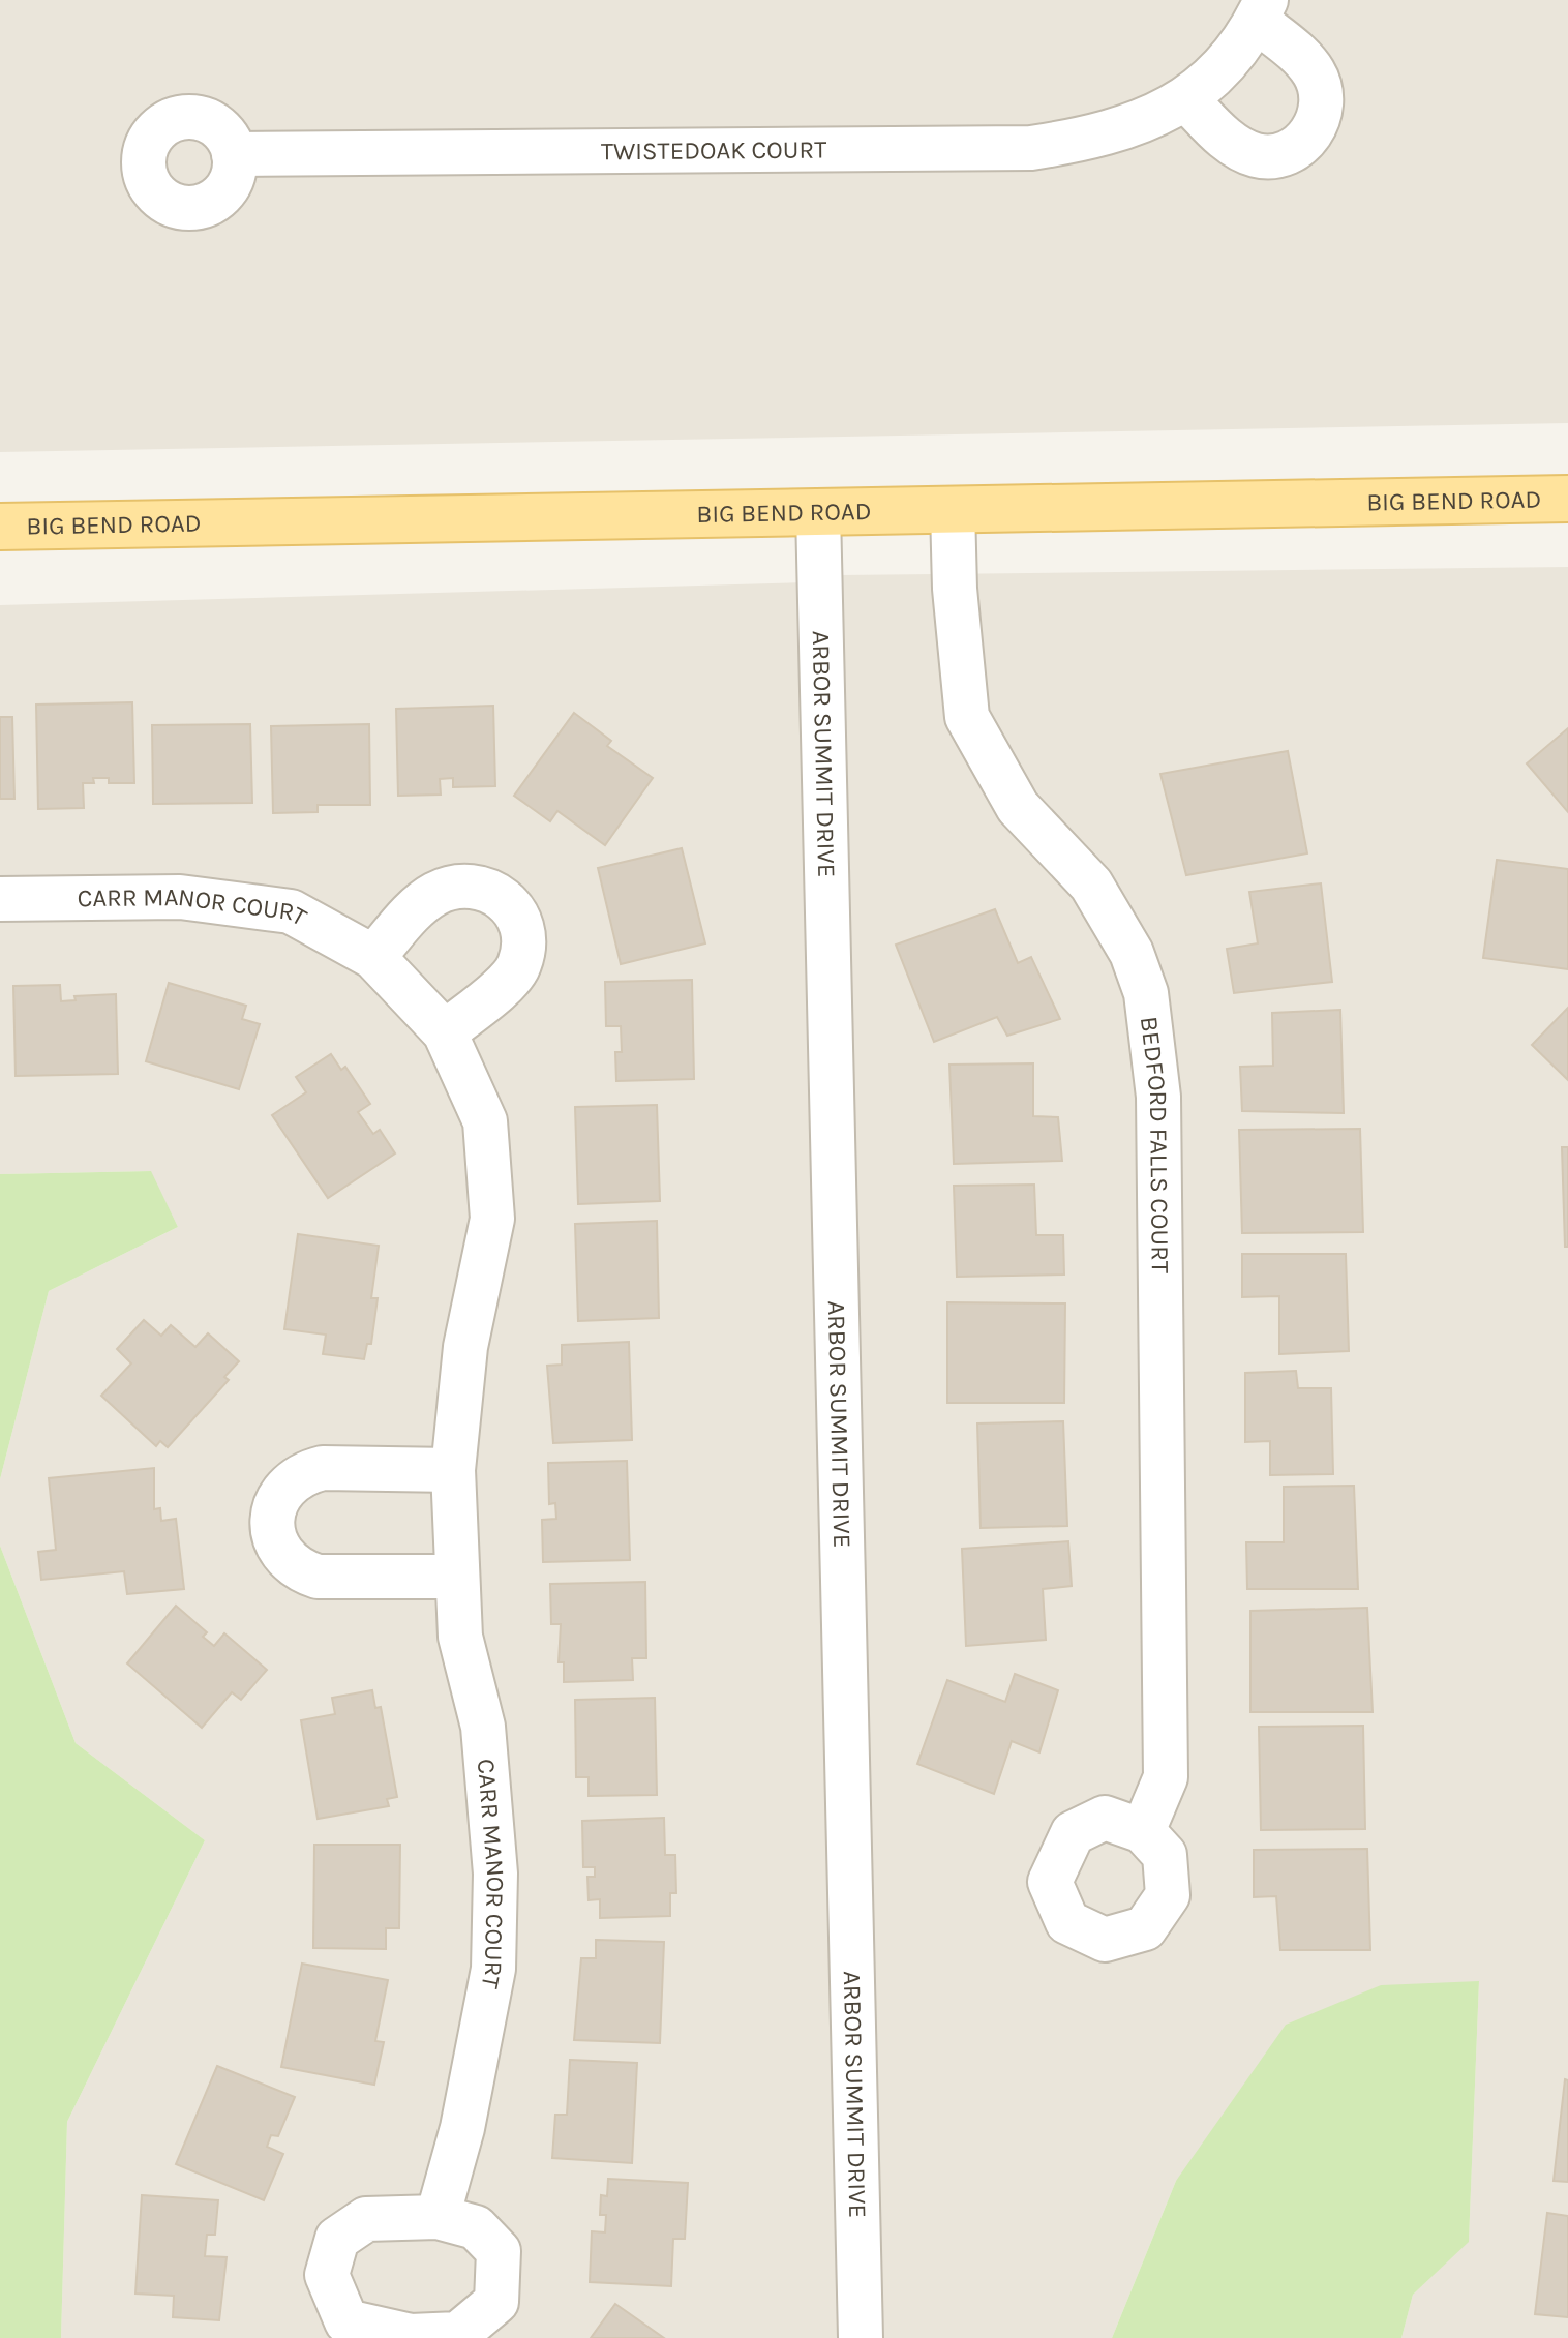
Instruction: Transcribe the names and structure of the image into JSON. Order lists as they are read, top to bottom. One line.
{"streets":{"main road":["BIG BEND ROAD"],"street":["TWISTEDOAK COURT","ARBOR SUMMIT DRIVE","CARR MANOR COURT","BEDFORD FALLS COURT"]},"crossings":[["BIG BEND ROAD","ARBOR SUMMIT DRIVE"],["BIG BEND ROAD","BEDFORD FALLS COURT"]]}
